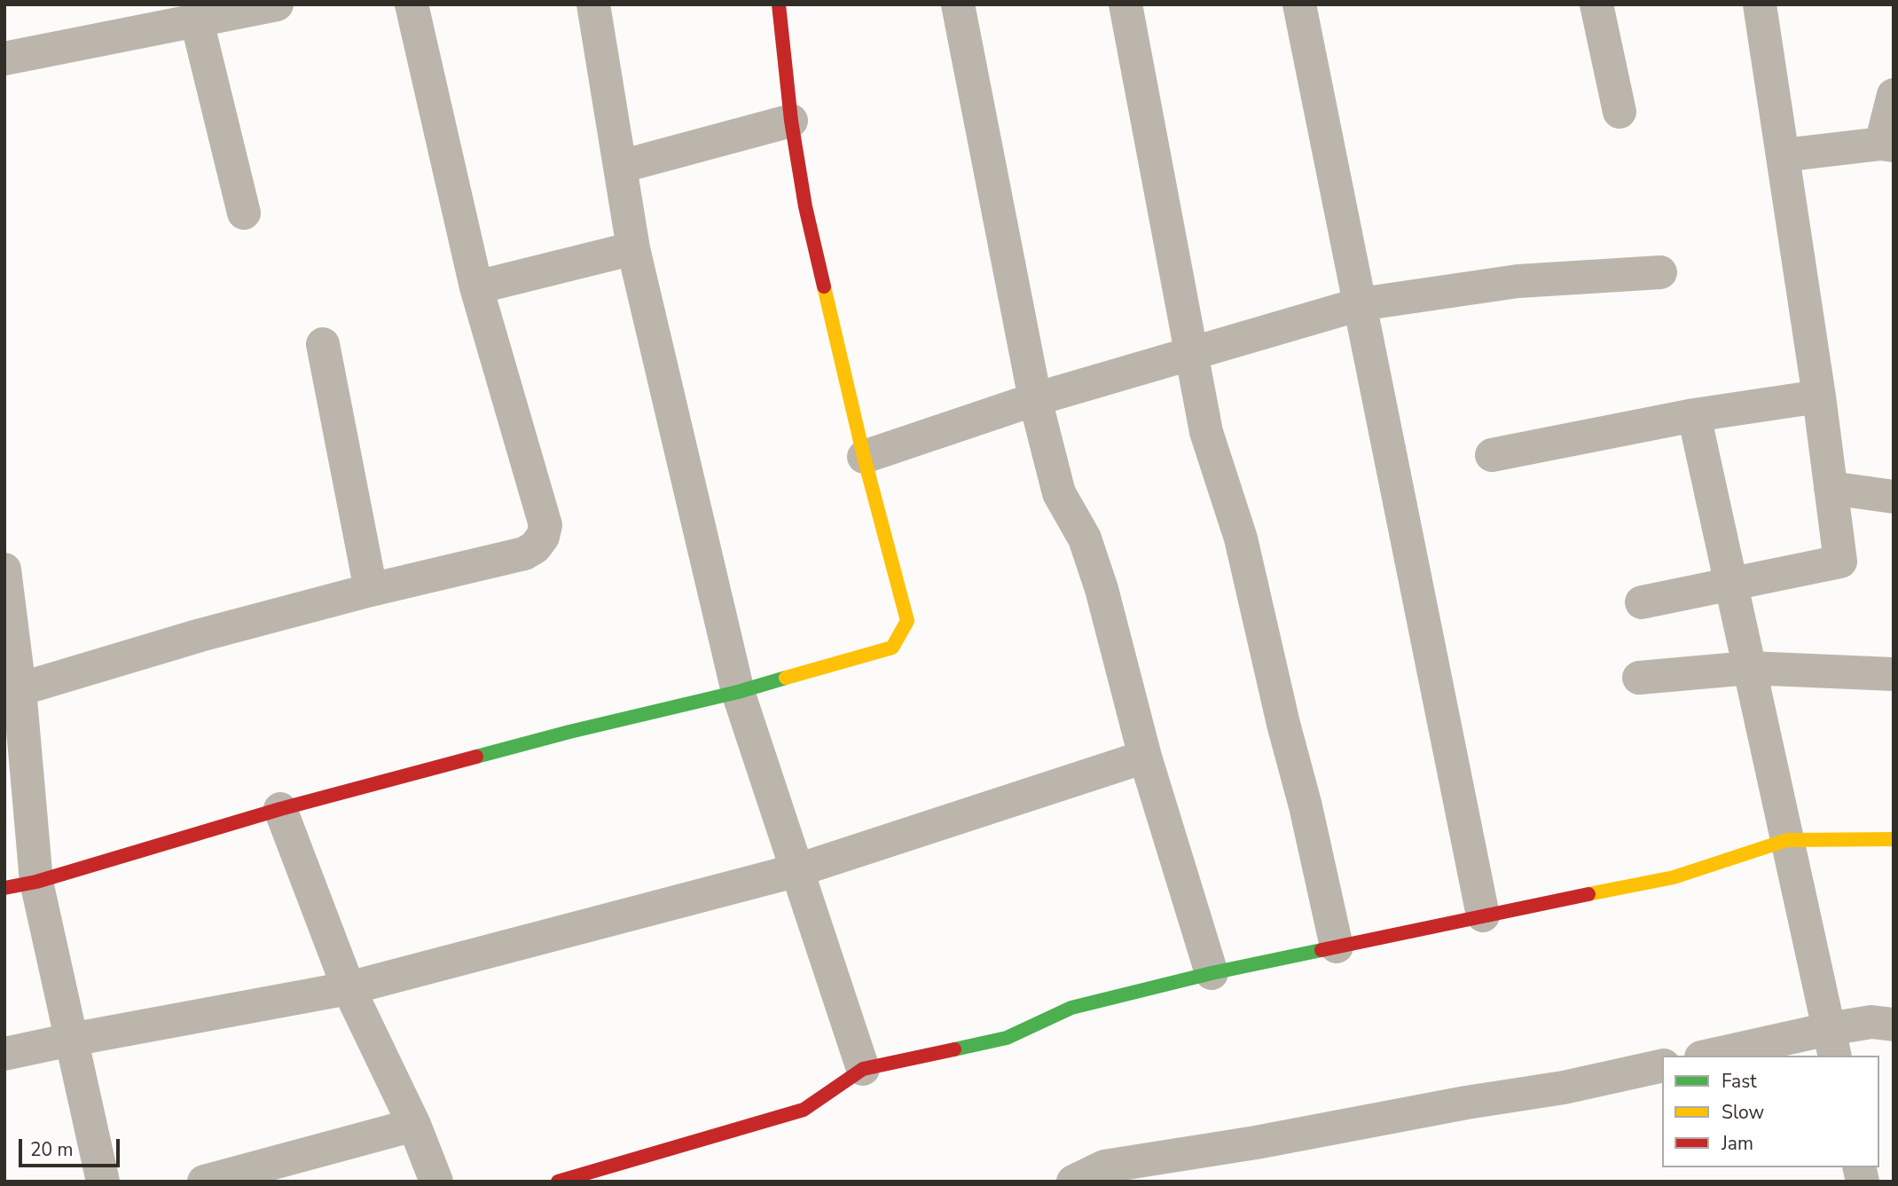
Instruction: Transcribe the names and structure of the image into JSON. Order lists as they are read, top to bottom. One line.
{"legend":["Fast","Slow","Jam"],"scale_bar":"20 m"}
